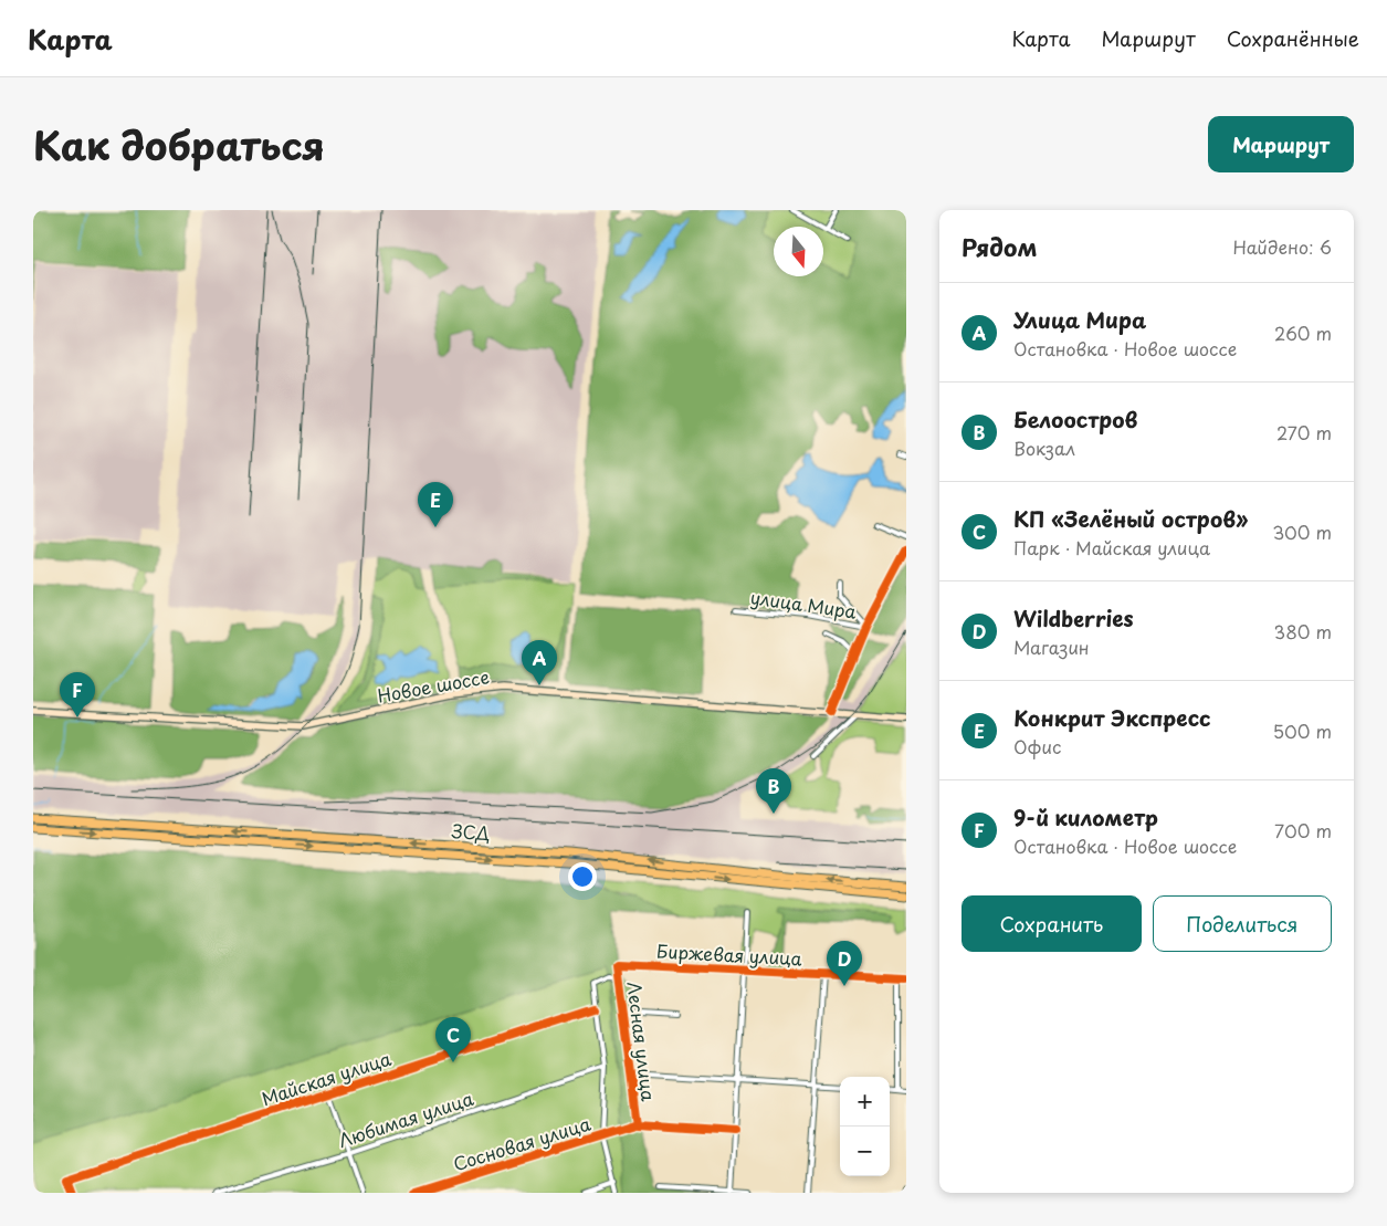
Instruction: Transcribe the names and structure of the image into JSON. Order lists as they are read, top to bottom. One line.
{"streets":{"highway":["ЗСД"],"main road":["Новое шоссе"],"street":["улица Мира","Биржевая улица","Лесная улица","Майская улица","Любимая улица","Сосновая улица"]},"crossings":[["Биржевая улица","Лесная улица"],["Лесная улица","Сосновая улица"]],"north":"bottom","page":{"header":"Карта","nav":["Карта","Маршрут","Сохранённые"],"title":"Как добраться","buttons":["Маршрут",["Сохранить","Поделиться"]],"heading":["Рядом","Найдено: 6"],"list":[{"mark":"A","name":"Улица Мира","note":"Остановка · Новое шоссе","value":"260 m"},{"mark":"B","name":"Белоостров","note":"Вокзал","value":"270 m"},{"mark":"C","name":"КП «Зелёный остров»","note":"Парк · Майская улица","value":"300 m"},{"mark":"D","name":"Wildberries","note":"Магазин","value":"380 m"},{"mark":"E","name":"Конкрит Экспресс","note":"Офис","value":"500 m"},{"mark":"F","name":"9-й километр","note":"Остановка · Новое шоссе","value":"700 m"}],"pins":["E","A","F","B","D","C"],"map_buttons":["+","−"]}}
